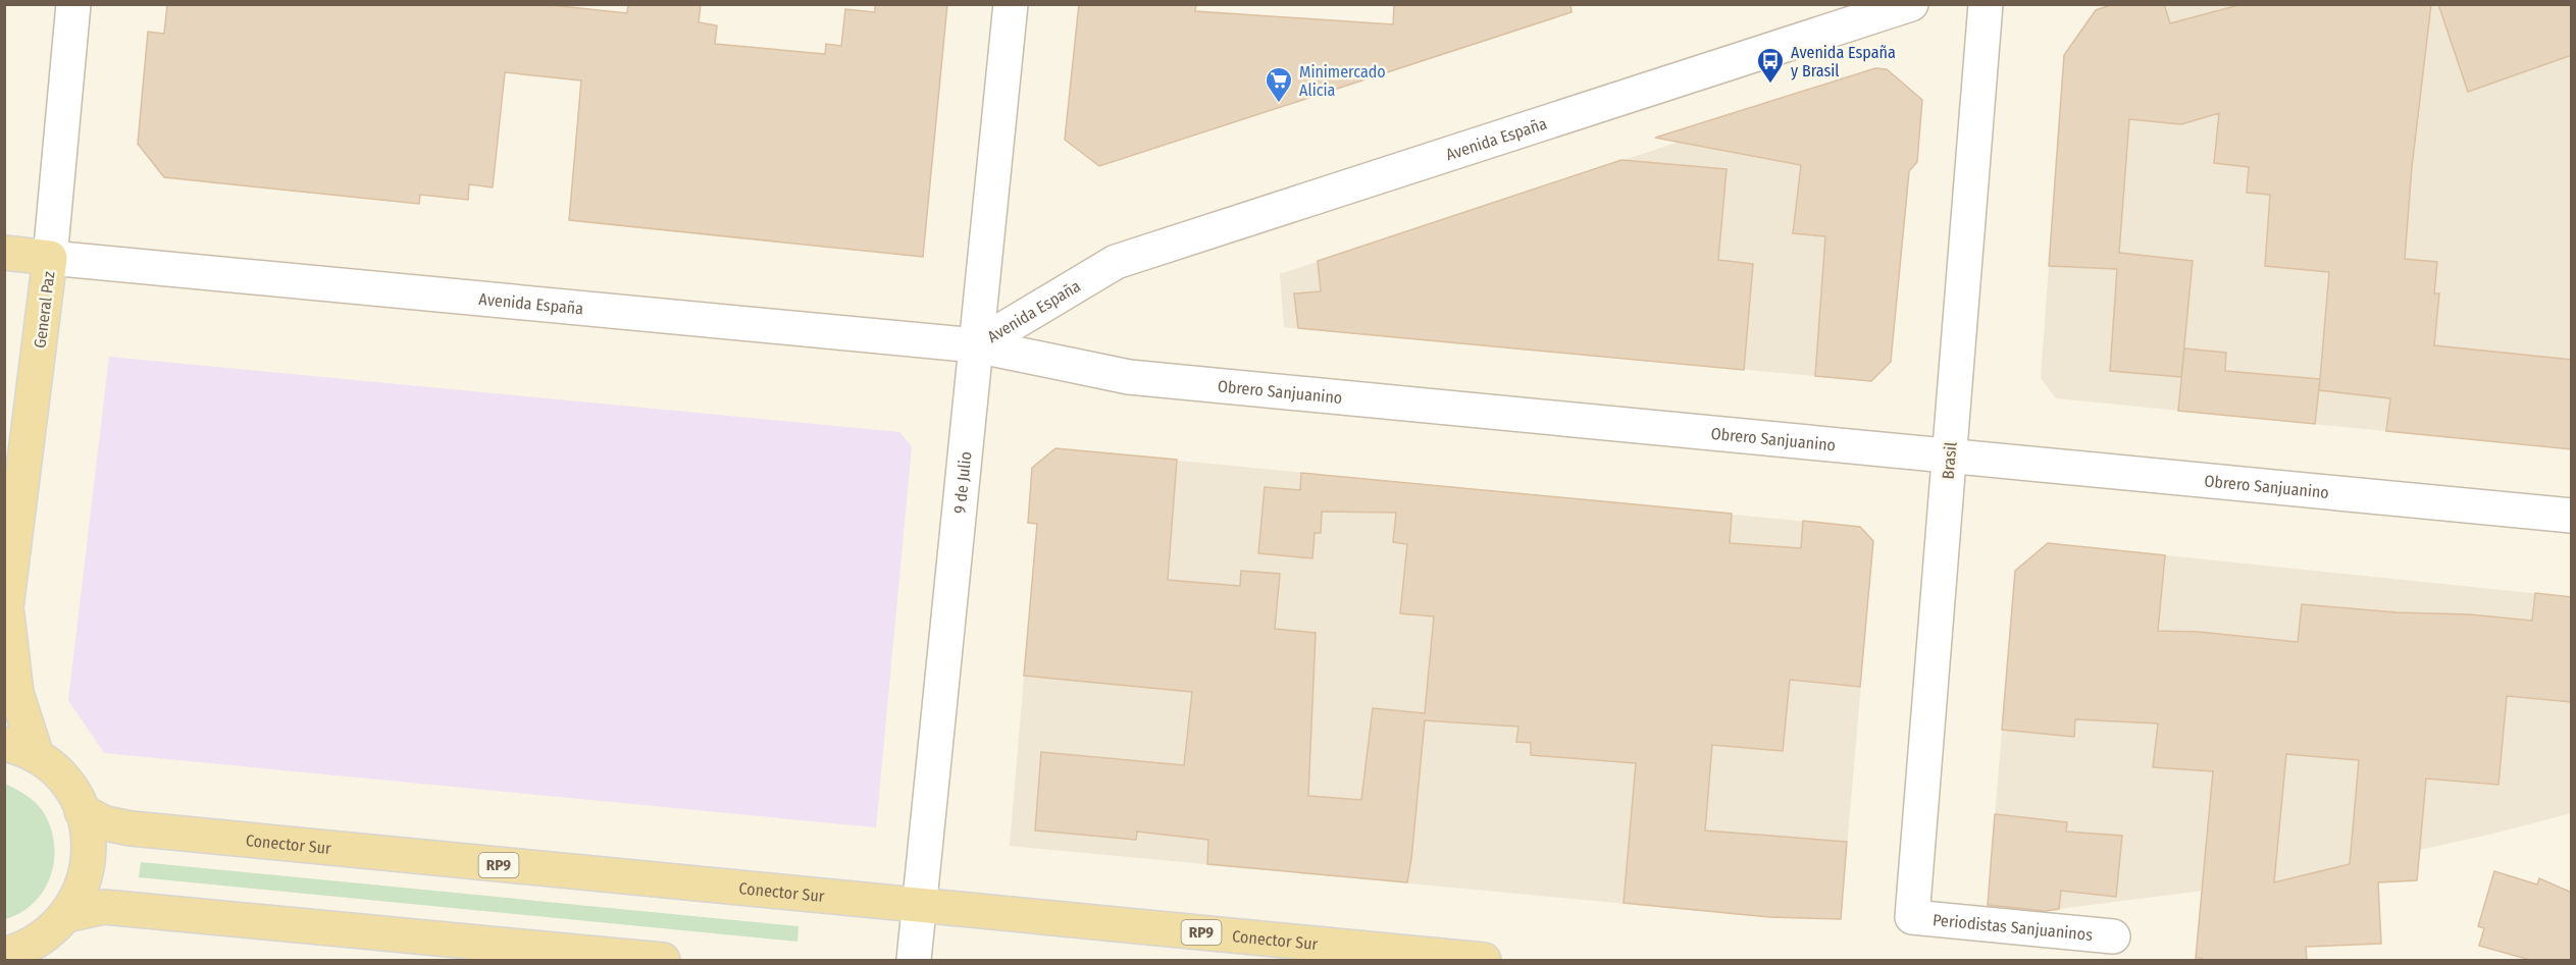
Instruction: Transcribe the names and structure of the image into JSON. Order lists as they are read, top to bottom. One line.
{"streets":{"main road":["Avenida España","General Paz","Conector Sur","RP9"],"street":["Obrero Sanjuanino","Brasil","9 de Julio","Periodistas Sanjuaninos"]},"crossings":[["Avenida España","General Paz"],["Avenida España","Obrero Sanjuanino"],["Avenida España","9 de Julio"],["Obrero Sanjuanino","Brasil"],["Obrero Sanjuanino","9 de Julio"],["Brasil","Periodistas Sanjuaninos"],["9 de Julio","Conector Sur"]],"places":{"bus stop":["Avenida España y Brasil"],"supermarket":["Minimercado Alicia"]}}
